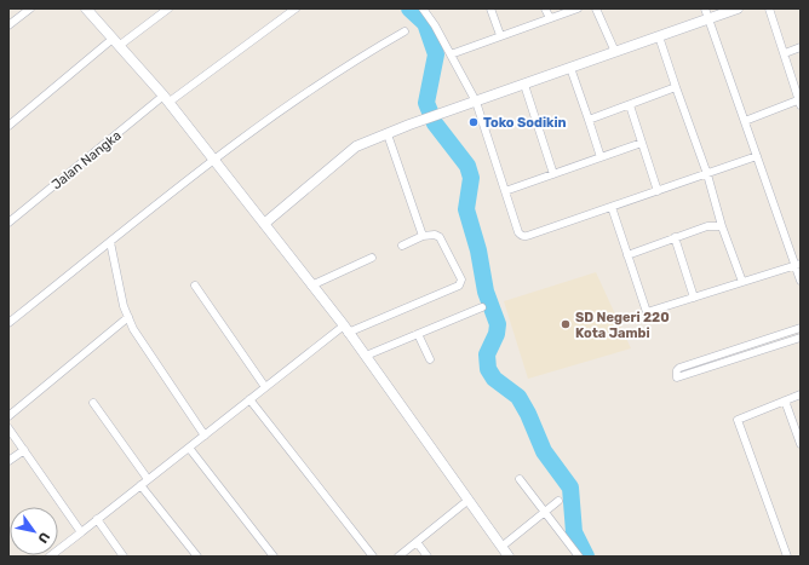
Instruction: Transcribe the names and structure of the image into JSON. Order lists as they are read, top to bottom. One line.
{"streets":{"street":["Jalan Nangka"]},"places":["Toko Sodikin","SD Negeri 220 Kota Jambi"],"north":"bottom right"}
